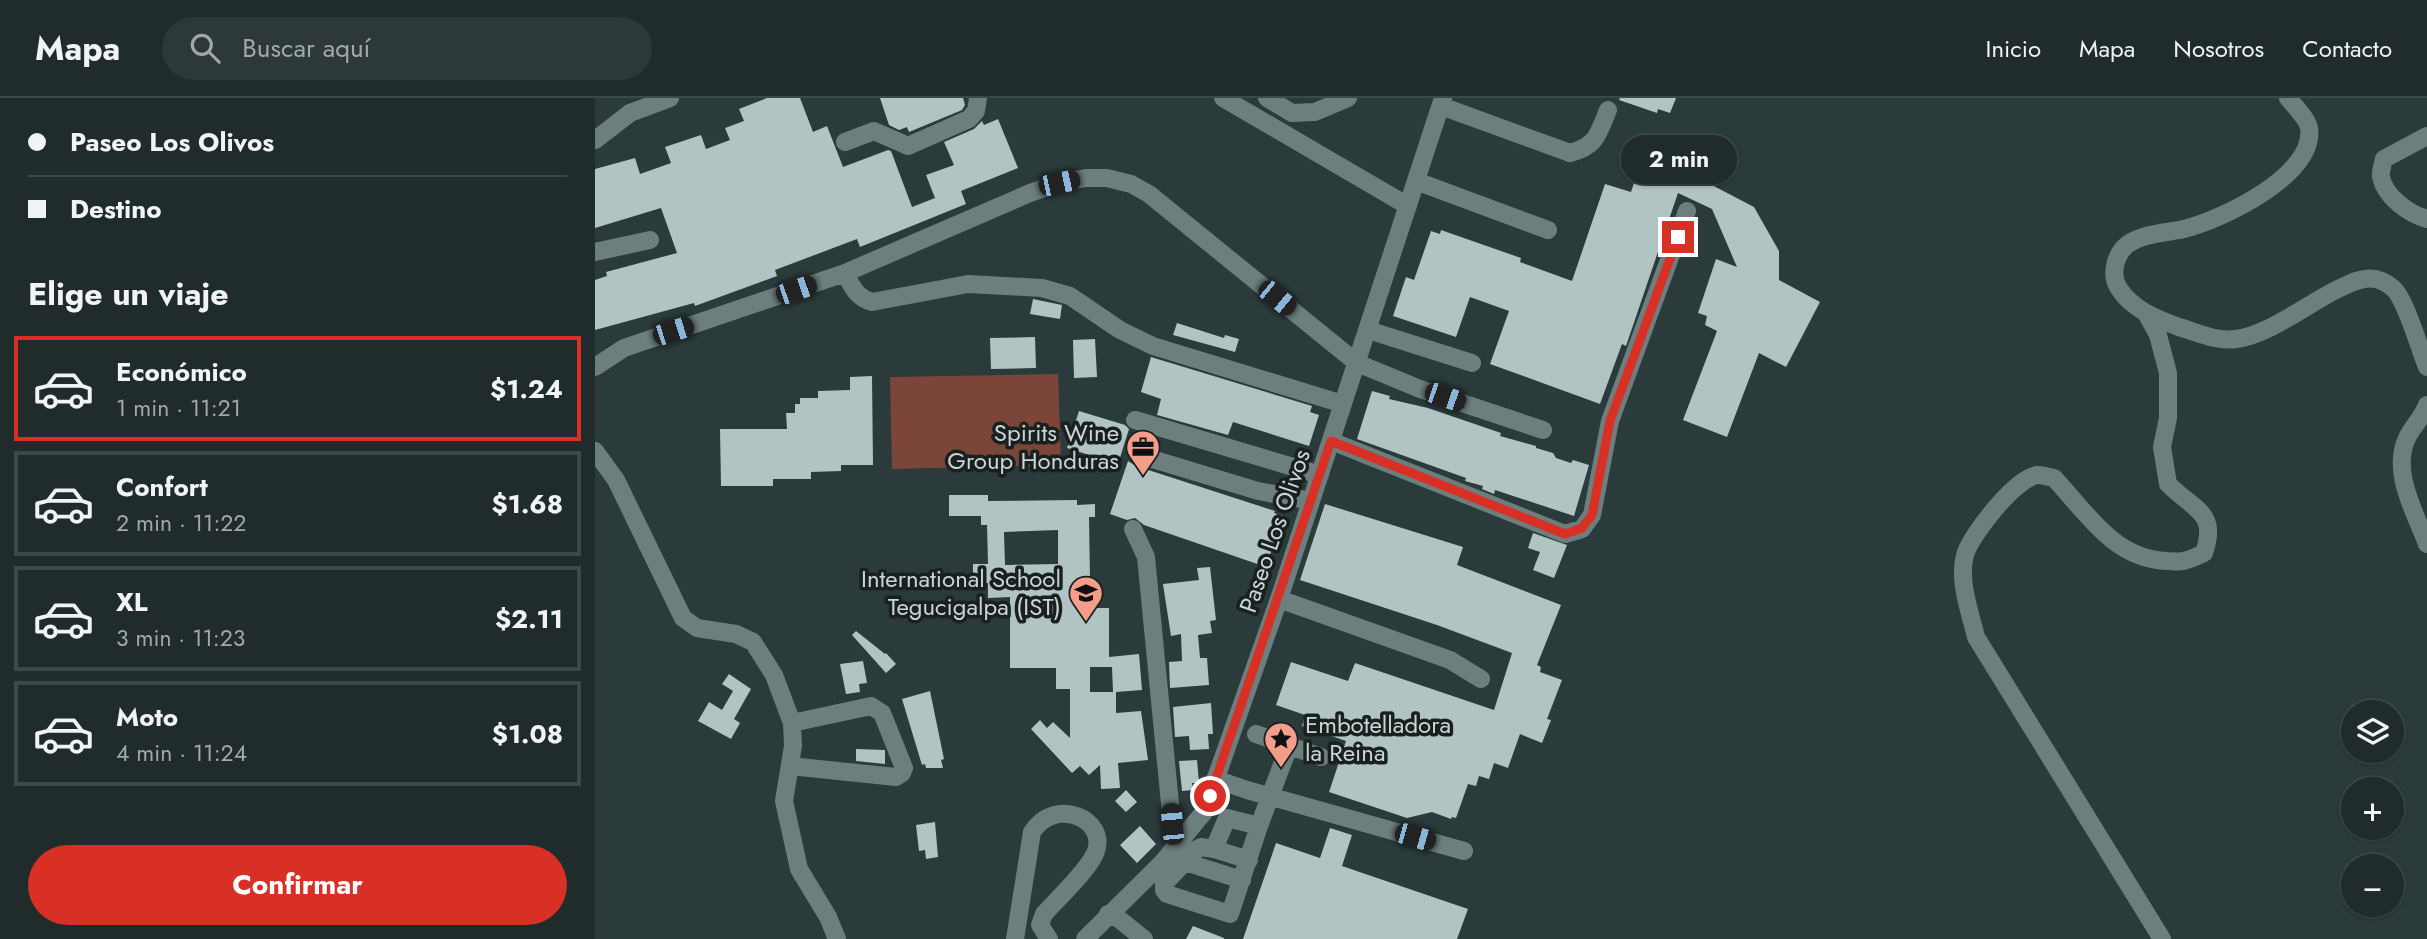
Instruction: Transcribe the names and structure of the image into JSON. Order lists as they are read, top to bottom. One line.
{"streets":{"street":["Paseo Los Olivos"]},"places":{"office":["Spirits Wine Group Honduras"],"school or university":["International School Tegucigalpa (IST)"],"place":["Embotelladora la Reina"]},"page":{"header":"Mapa","search":"Buscar aquí","nav":["Inicio","Mapa","Nosotros","Contacto"],"banner":["Paseo Los Olivos","Destino"],"bubble":"2 min","heading":"Elige un viaje","list":[{"name":"Económico","note":"1 min · 11:21","value":"$1.24"},{"name":"Confort","note":"2 min · 11:22","value":"$1.68"},{"name":"XL","note":"3 min · 11:23","value":"$2.11"},{"name":"Moto","note":"4 min · 11:24","value":"$1.08"}],"map_buttons":["+","−"],"buttons":"Confirmar"}}
